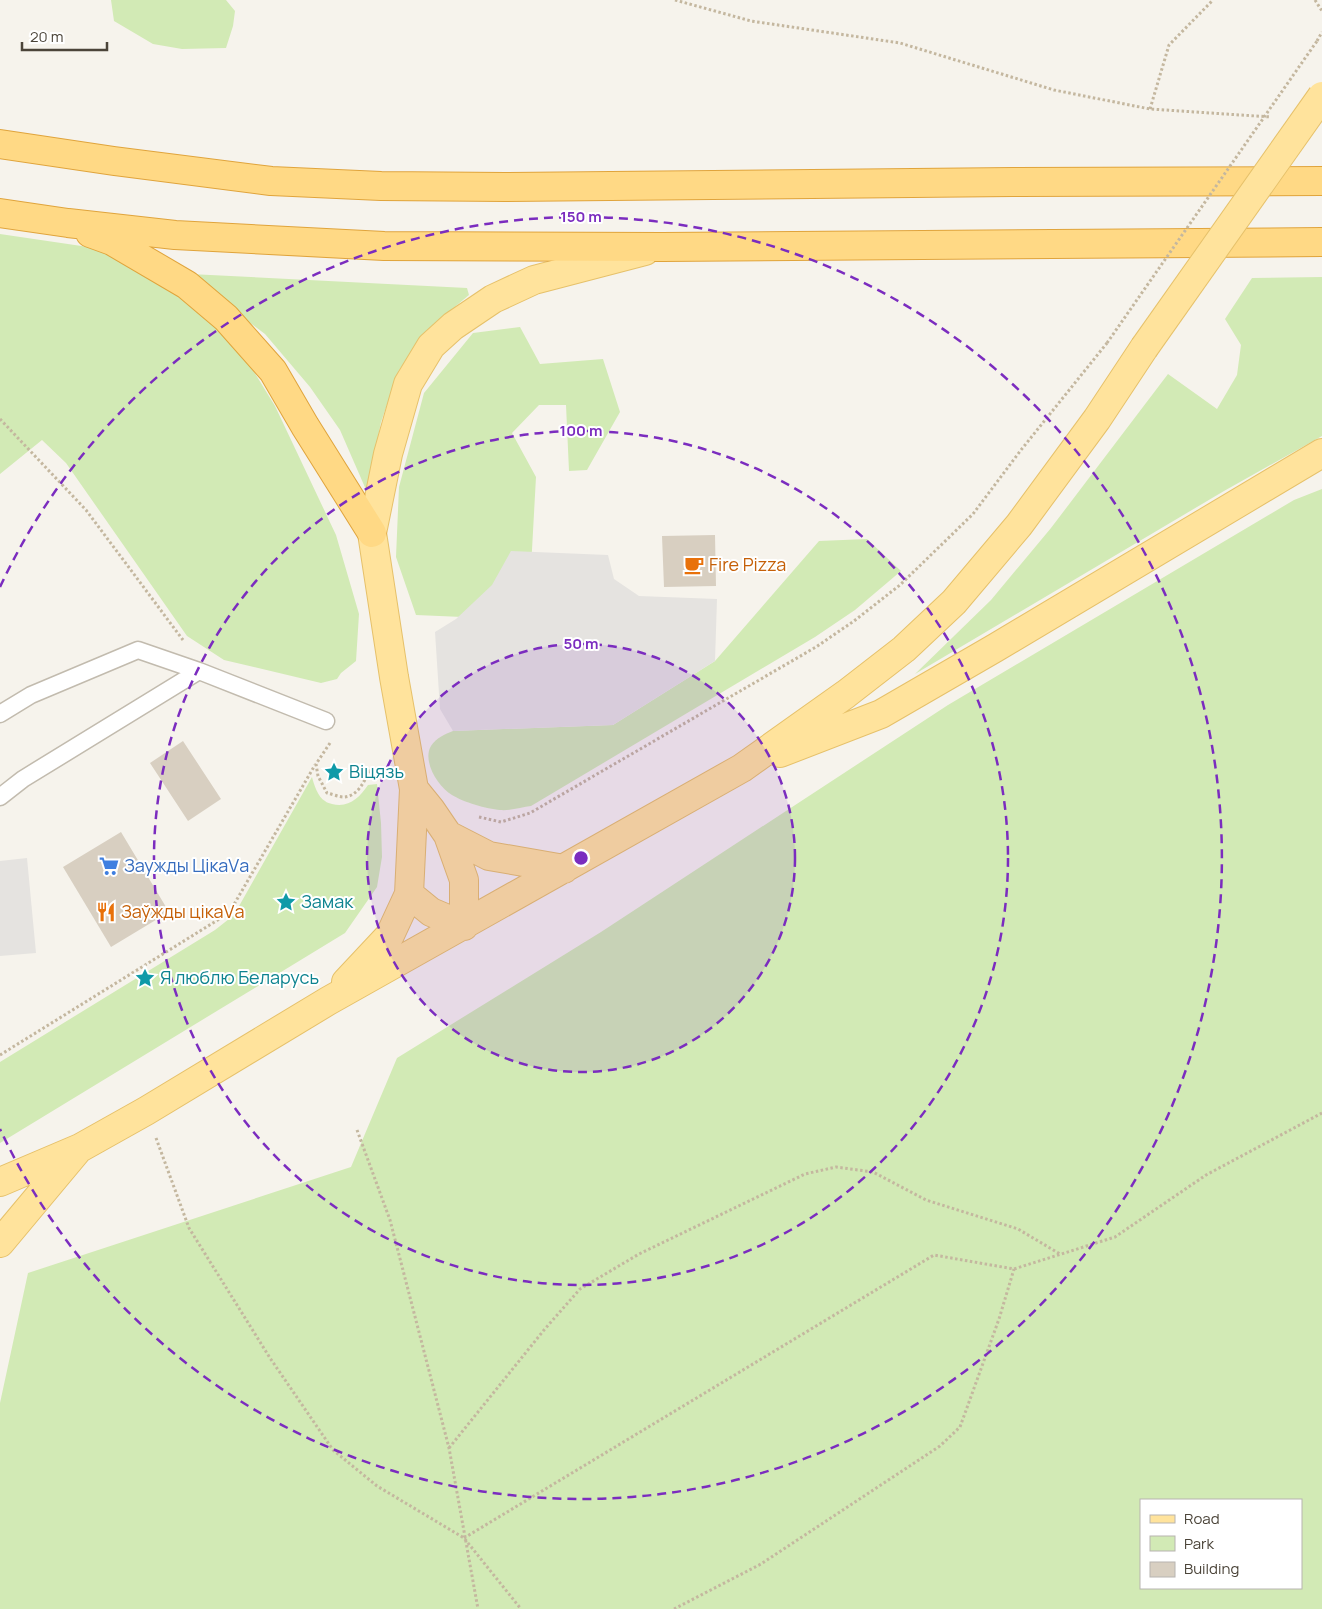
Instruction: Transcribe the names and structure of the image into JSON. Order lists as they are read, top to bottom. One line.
{"places":{"cafe":["Fire Pizza"],"place":["Віцязь","Замак","Я люблю Беларусь"],"supermarket":["Заужды ЦікаVа"],"restaurant":["Заўжды цікаVа"]},"legend":["Road","Park","Building"],"scale_bar":"20 m","rings":["150 m","100 m","50 m"]}
